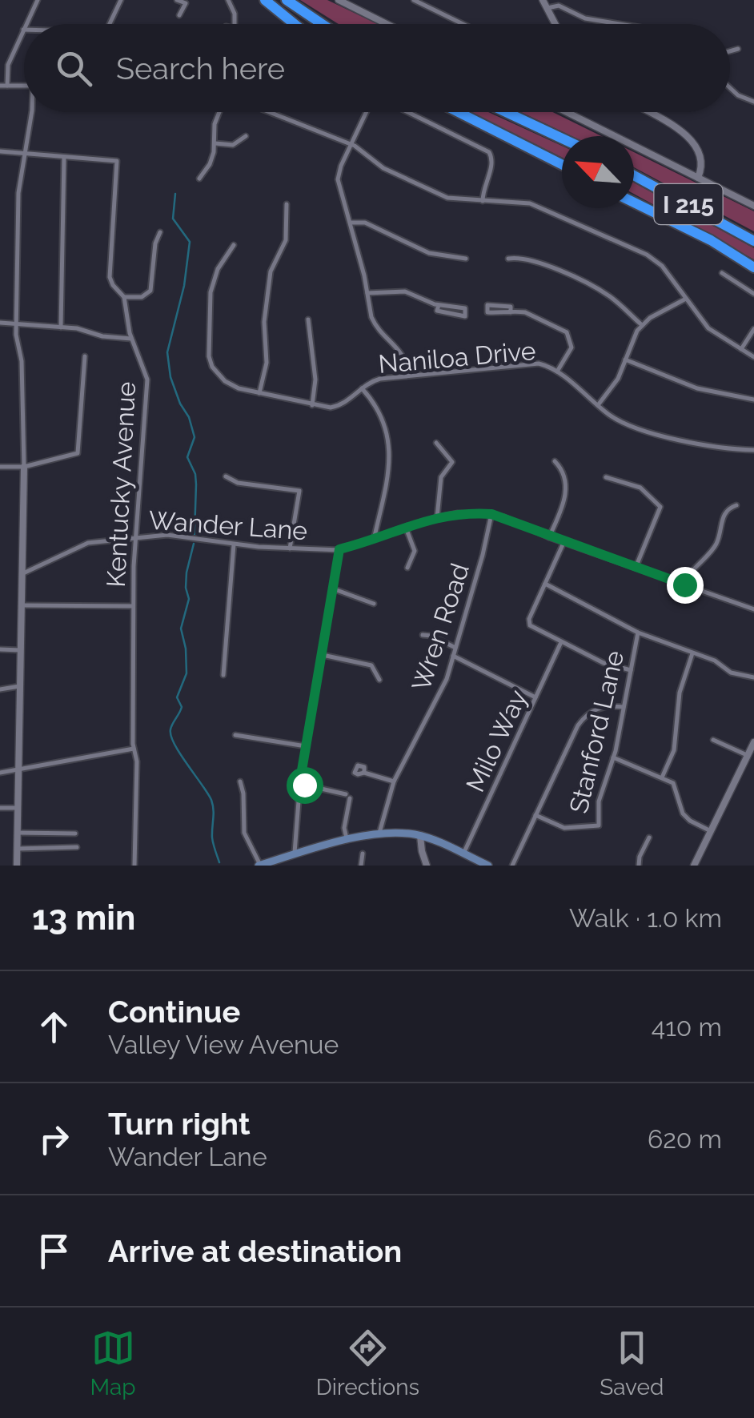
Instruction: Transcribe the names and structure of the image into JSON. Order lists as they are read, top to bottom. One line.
{"streets":{"highway":["I 215"],"street":["Naniloa Drive","Kentucky Avenue","Wander Lane","Wren Road","Stanford Lane","Milo Way"]},"crossings":[["Kentucky Avenue","Wander Lane"],["Wander Lane","Wren Road"]],"north":"top left","page":{"search":"Search here","heading":["13 min","Walk · 1.0 km"],"list":[["Continue","Valley View Avenue","410 m"],["Turn right","Wander Lane","620 m"],"Arrive at destination"],"nav":["Map","Directions","Saved"]}}
